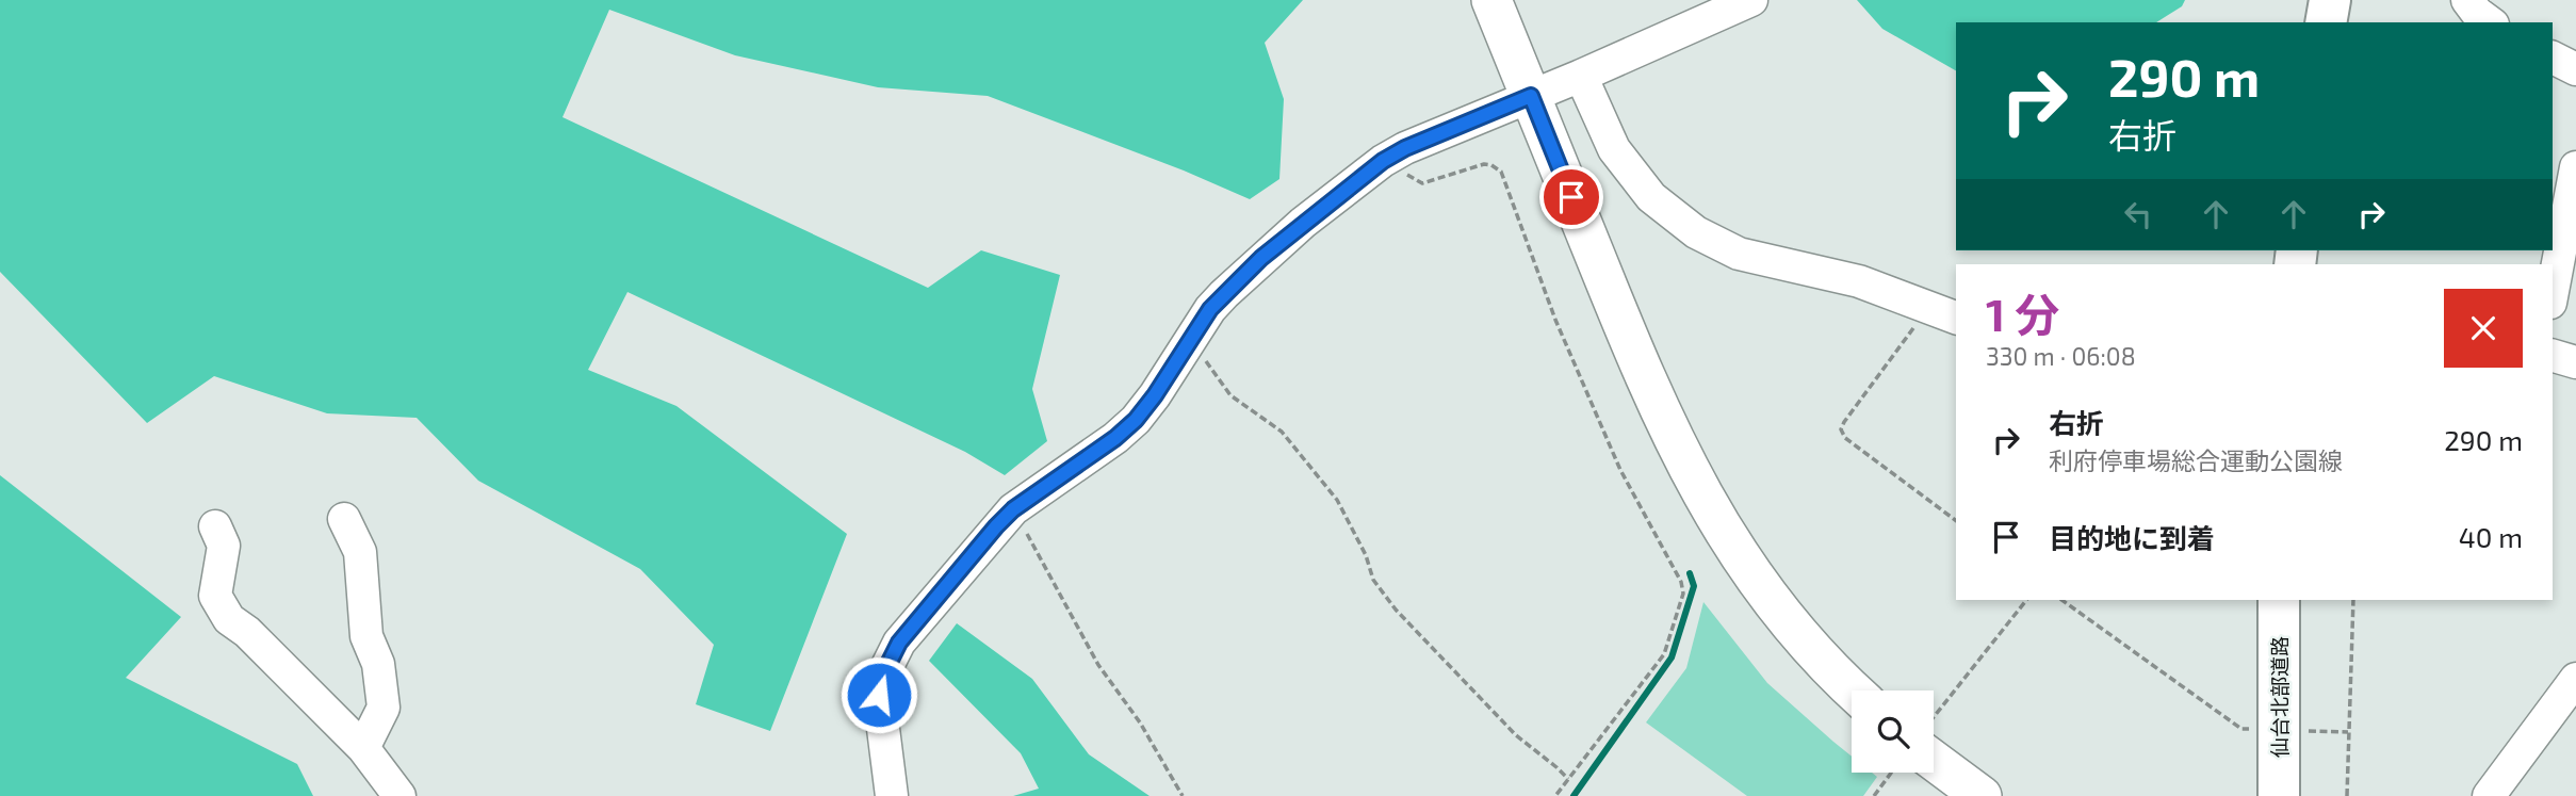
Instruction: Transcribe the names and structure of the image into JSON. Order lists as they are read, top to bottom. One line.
{"streets":{"highway":["仙台北部道路"]},"page":{"turn":["290 m","右折"],"heading":["1 分","330 m · 06:08"],"list":[{"name":"右折","note":"利府停車場総合運動公園線","value":"290 m"},{"name":"目的地に到着","value":"40 m"}]}}
